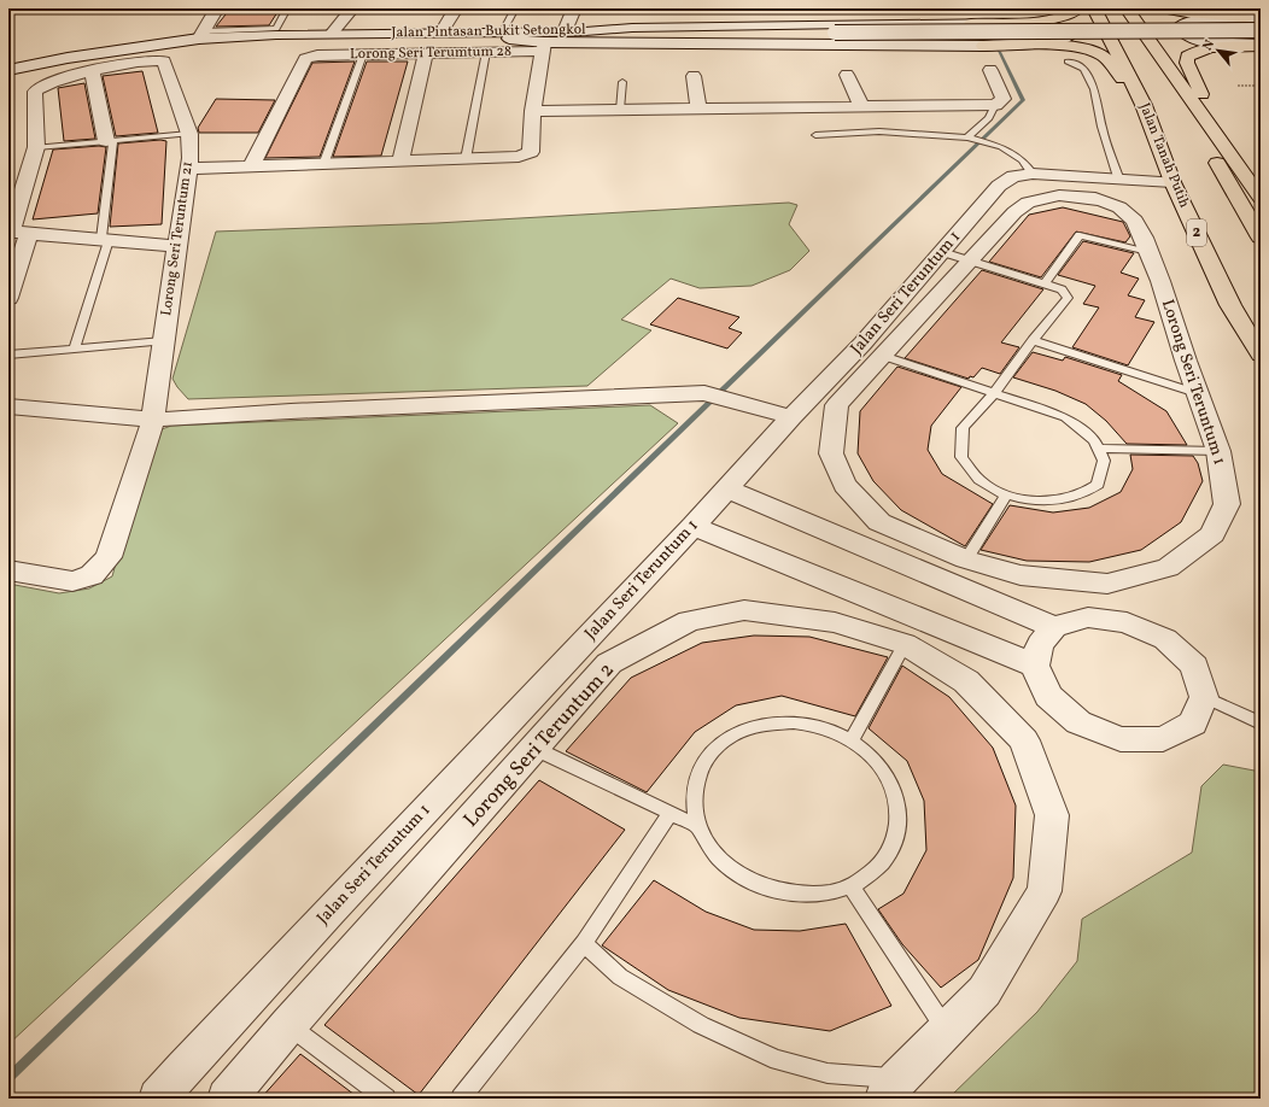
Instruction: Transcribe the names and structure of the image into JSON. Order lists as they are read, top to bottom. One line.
{"streets":{"highway":["Jalan Tanah Putih","2"],"street":["Jalan Pintasan Bukit Setongkol","Lorong Seri Terumtum 28","Lorong Seri Teruntum 21","Jalan Seri Teruntum 1","Lorong Seri Teruntum 1","Lorong Seri Teruntum 2"]},"crossings":[["Jalan Pintasan Bukit Setongkol","Lorong Seri Terumtum 28"],["Jalan Tanah Putih","2"],["Jalan Tanah Putih","Jalan Seri Teruntum 1"],["Jalan Seri Teruntum 1","Lorong Seri Teruntum 1"]],"north":"top left"}
